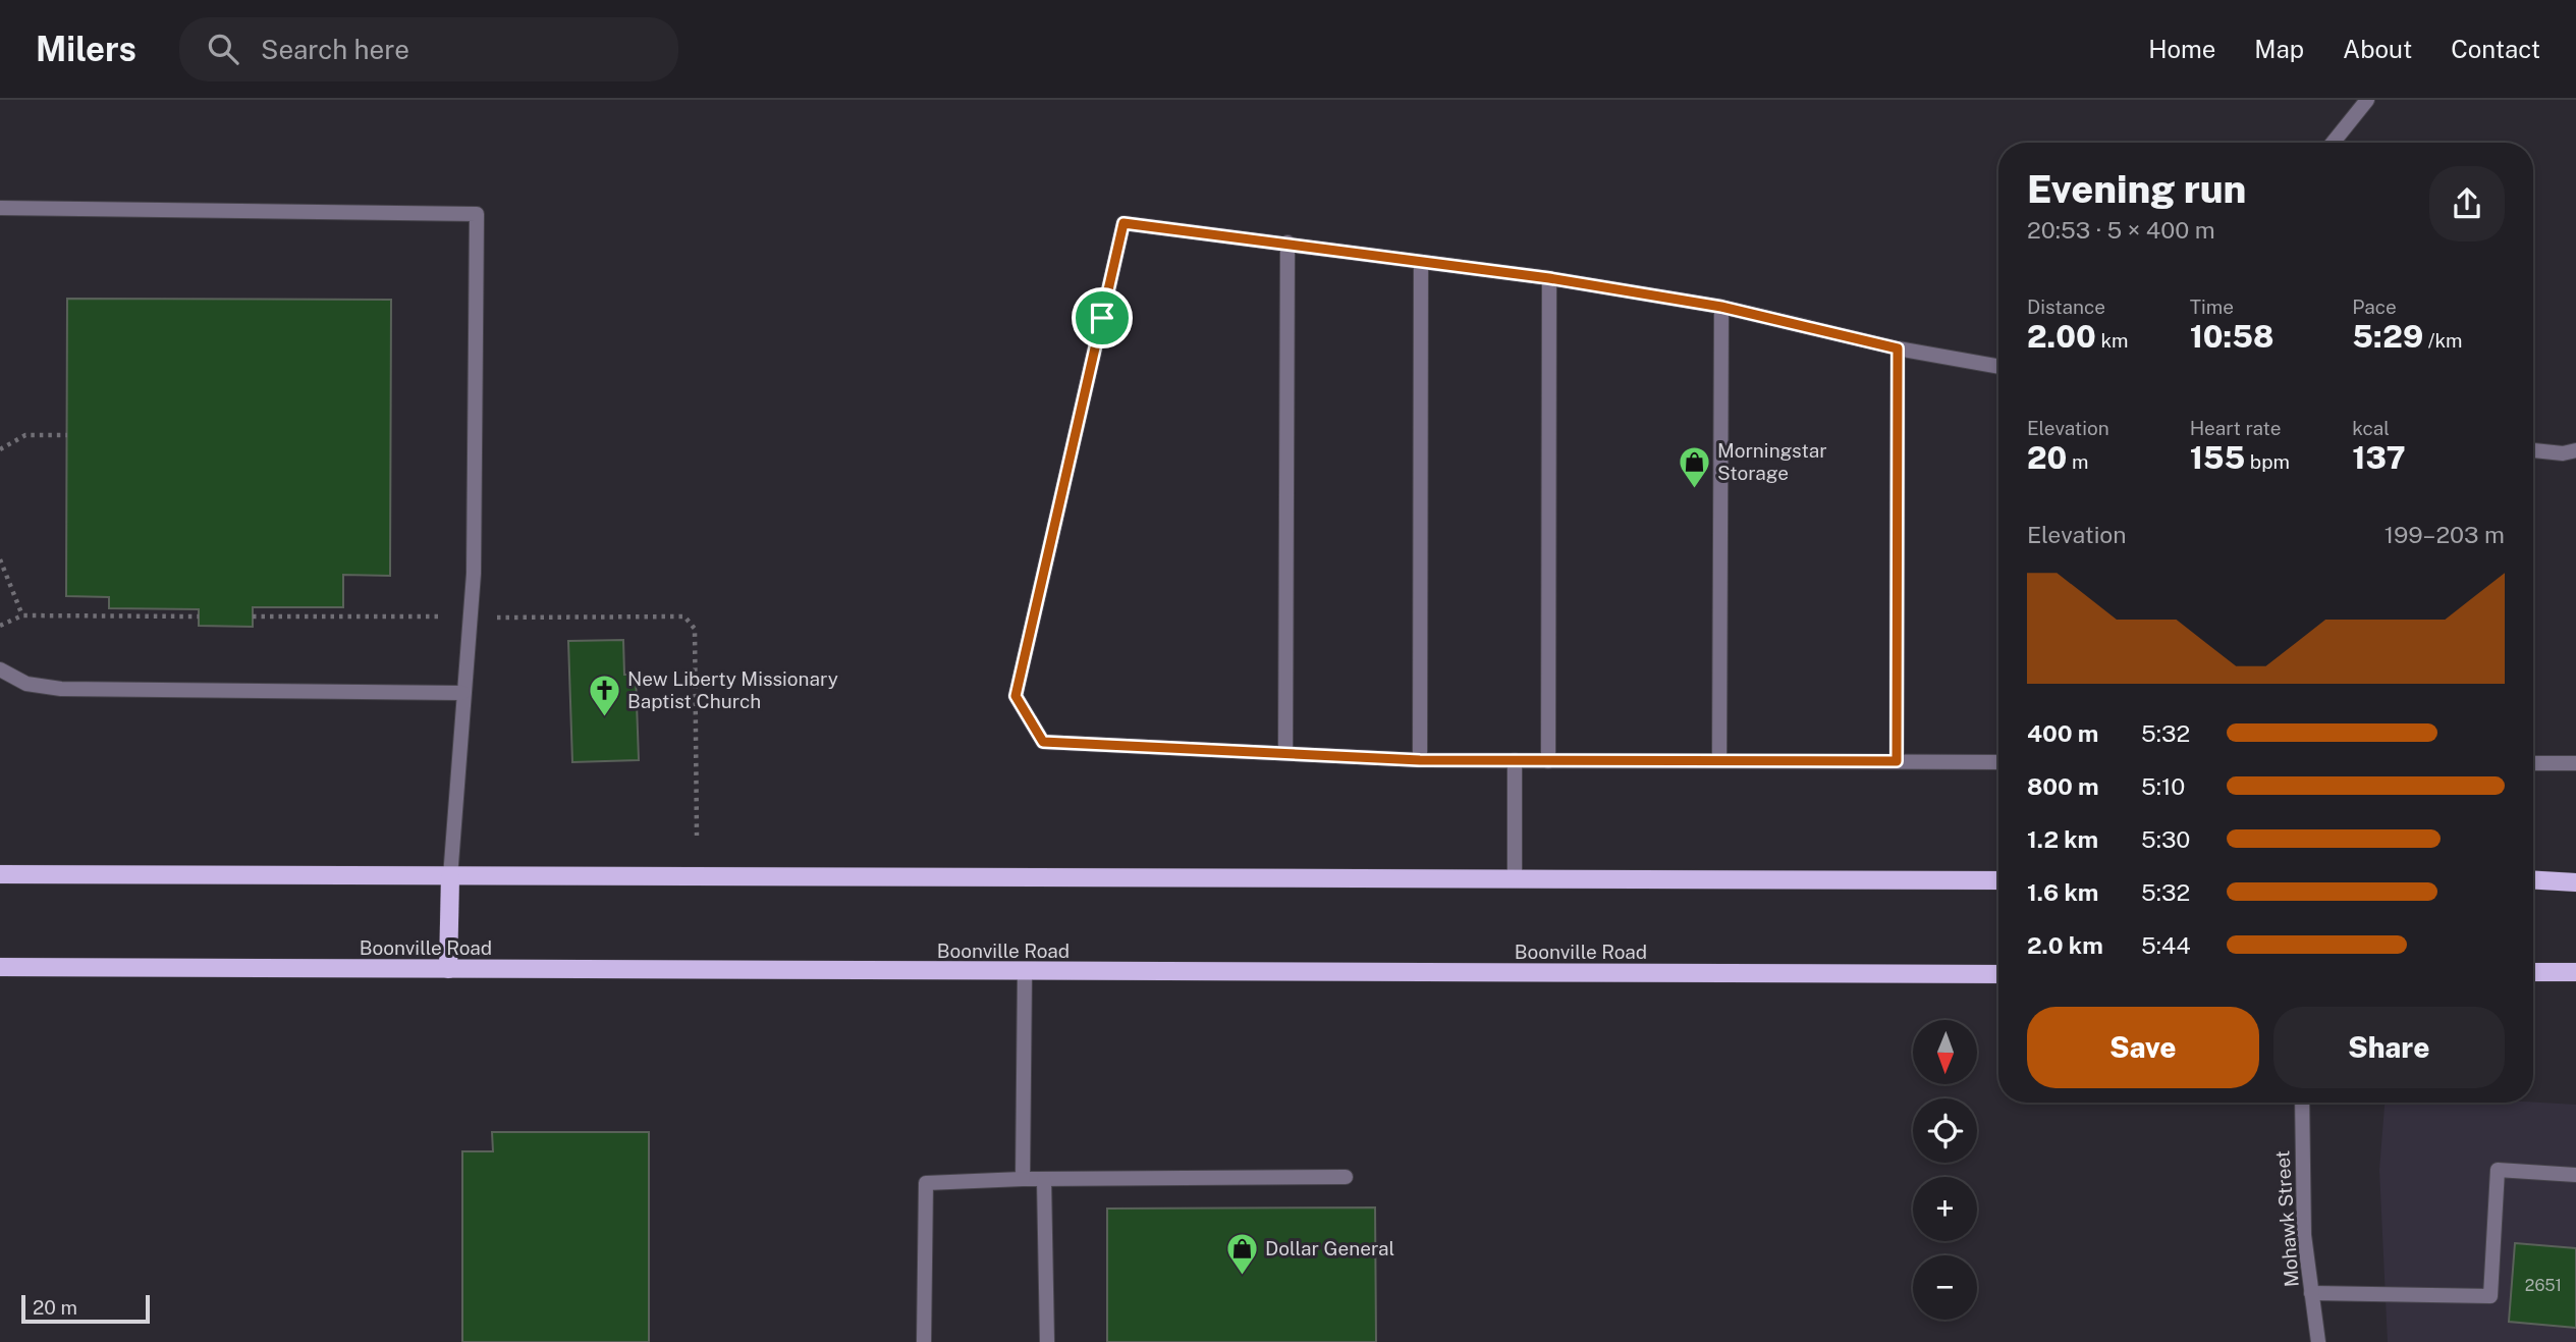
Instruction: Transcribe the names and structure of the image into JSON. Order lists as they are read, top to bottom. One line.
{"streets":{"main road":["Boonville Road"],"street":["Mohawk Street"]},"places":{"shop":["Morningstar Storage","Dollar General"],"church":["New Liberty Missionary Baptist Church"]},"house_numbers":["2651"],"scale_bar":"20 m","north":"bottom","page":{"header":"Milers","search":"Search here","nav":["Home","Map","About","Contact"],"heading":["Evening run","20:53 · 5 × 400 m"],"stats":[["Distance","2.00 km"],["Time","10:58"],["Pace","5:29 /km"],["Elevation","20 m"],["Heart rate","155 bpm"],["kcal","137"]],"chart":["Elevation","199–203 m"],"list":[{"name":"400 m","note":"5:32"},{"name":"800 m","note":"5:10"},{"name":"1.2 km","note":"5:30"},{"name":"1.6 km","note":"5:32"},{"name":"2.0 km","note":"5:44"}],"buttons":["Save","Share"],"map_buttons":["+","−"],"scale":"20 m"}}
